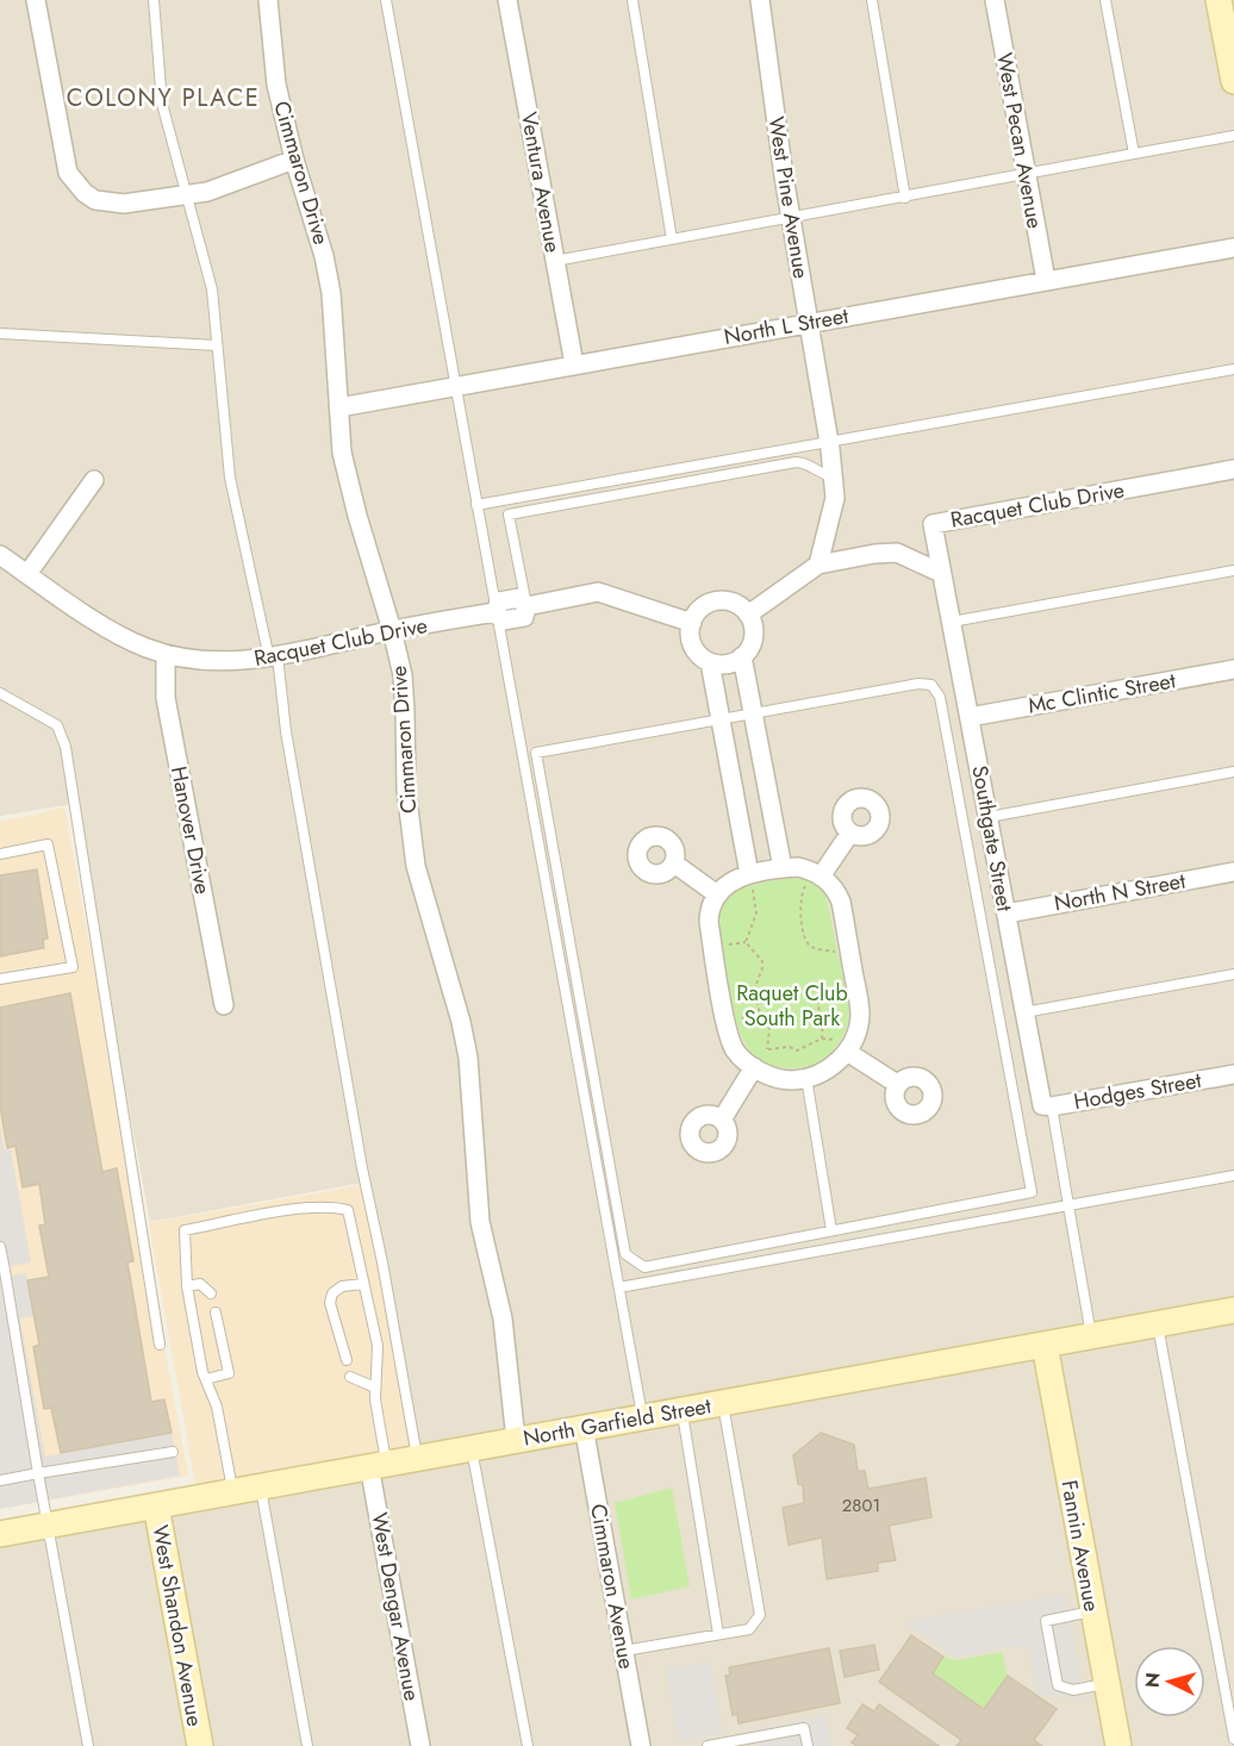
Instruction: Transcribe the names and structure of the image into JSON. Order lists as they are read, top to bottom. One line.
{"streets":{"main road":["North Garfield Street","Fannin Avenue","West Shandon Avenue"],"street":["West Pecan Avenue","Cimmaron Drive","Ventura Avenue","West Pine Avenue","North L Street","Racquet Club Drive","Mc Clintic Street","Hanover Drive","Southgate Street","North N Street","Hodges Street","Cimmaron Avenue","West Dengar Avenue"]},"crossings":[["West Pecan Avenue","North L Street"],["Cimmaron Drive","North L Street"],["Cimmaron Drive","Racquet Club Drive"],["Cimmaron Drive","North Garfield Street"],["Ventura Avenue","North L Street"],["West Pine Avenue","North L Street"],["Racquet Club Drive","Hanover Drive"],["Racquet Club Drive","Southgate Street"],["Mc Clintic Street","Southgate Street"],["Southgate Street","North N Street"],["Southgate Street","Hodges Street"],["North Garfield Street","Fannin Avenue"],["North Garfield Street","Cimmaron Avenue"],["North Garfield Street","West Dengar Avenue"],["North Garfield Street","West Shandon Avenue"]],"districts":["COLONY PLACE"],"parks":["Raquet Club South Park"],"house_numbers":["2801"],"north":"left"}
